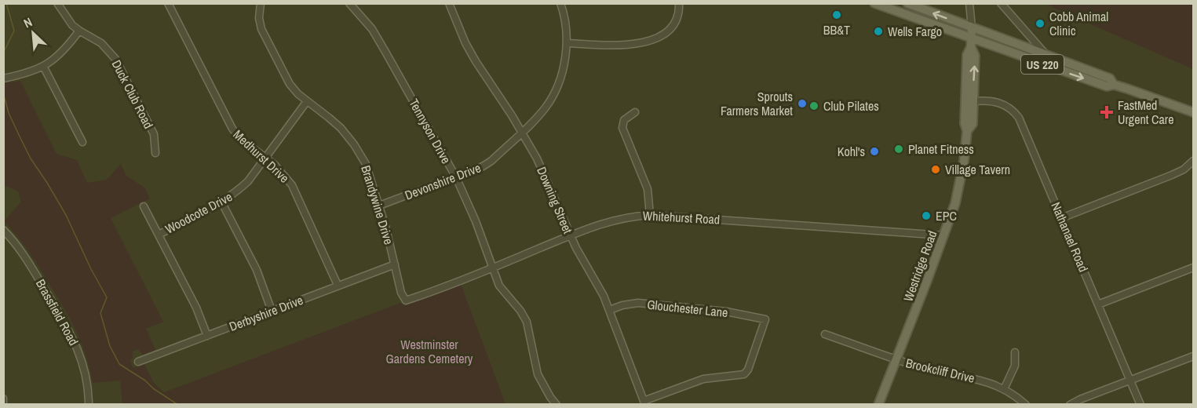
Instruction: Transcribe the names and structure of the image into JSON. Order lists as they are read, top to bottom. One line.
{"streets":{"main road":["US 220","Westridge Road"],"street":["Duck Club Road","Tennyson Drive","Medhurst Drive","Devonshire Drive","Downing Street","Brandywine Drive","Woodcote Drive","Whitehurst Road","Nathanael Road","Glouchester Lane","Brassfield Road","Derbyshire Drive","Brookcliff Drive"]},"crossings":[["US 220","Westridge Road"],["Tennyson Drive","Devonshire Drive"],["Tennyson Drive","Whitehurst Road"],["Medhurst Drive","Woodcote Drive"],["Medhurst Drive","Derbyshire Drive"],["Devonshire Drive","Downing Street"],["Devonshire Drive","Brandywine Drive"],["Downing Street","Whitehurst Road"],["Downing Street","Glouchester Lane"],["Brandywine Drive","Woodcote Drive"],["Brandywine Drive","Whitehurst Road"],["Brandywine Drive","Derbyshire Drive"],["Whitehurst Road","Westridge Road"],["Nathanael Road","Westridge Road"],["Westridge Road","Brookcliff Drive"]],"parks":["Westminster Gardens Cemetery"],"places":{"other":["BB&T","Cobb Animal Clinic","Wells Fargo","Sprouts Farmers Market","Club Pilates","Planet Fitness","Kohl's","Village Tavern","EPC"],"health":["FastMed Urgent Care"]},"north":"top left"}
